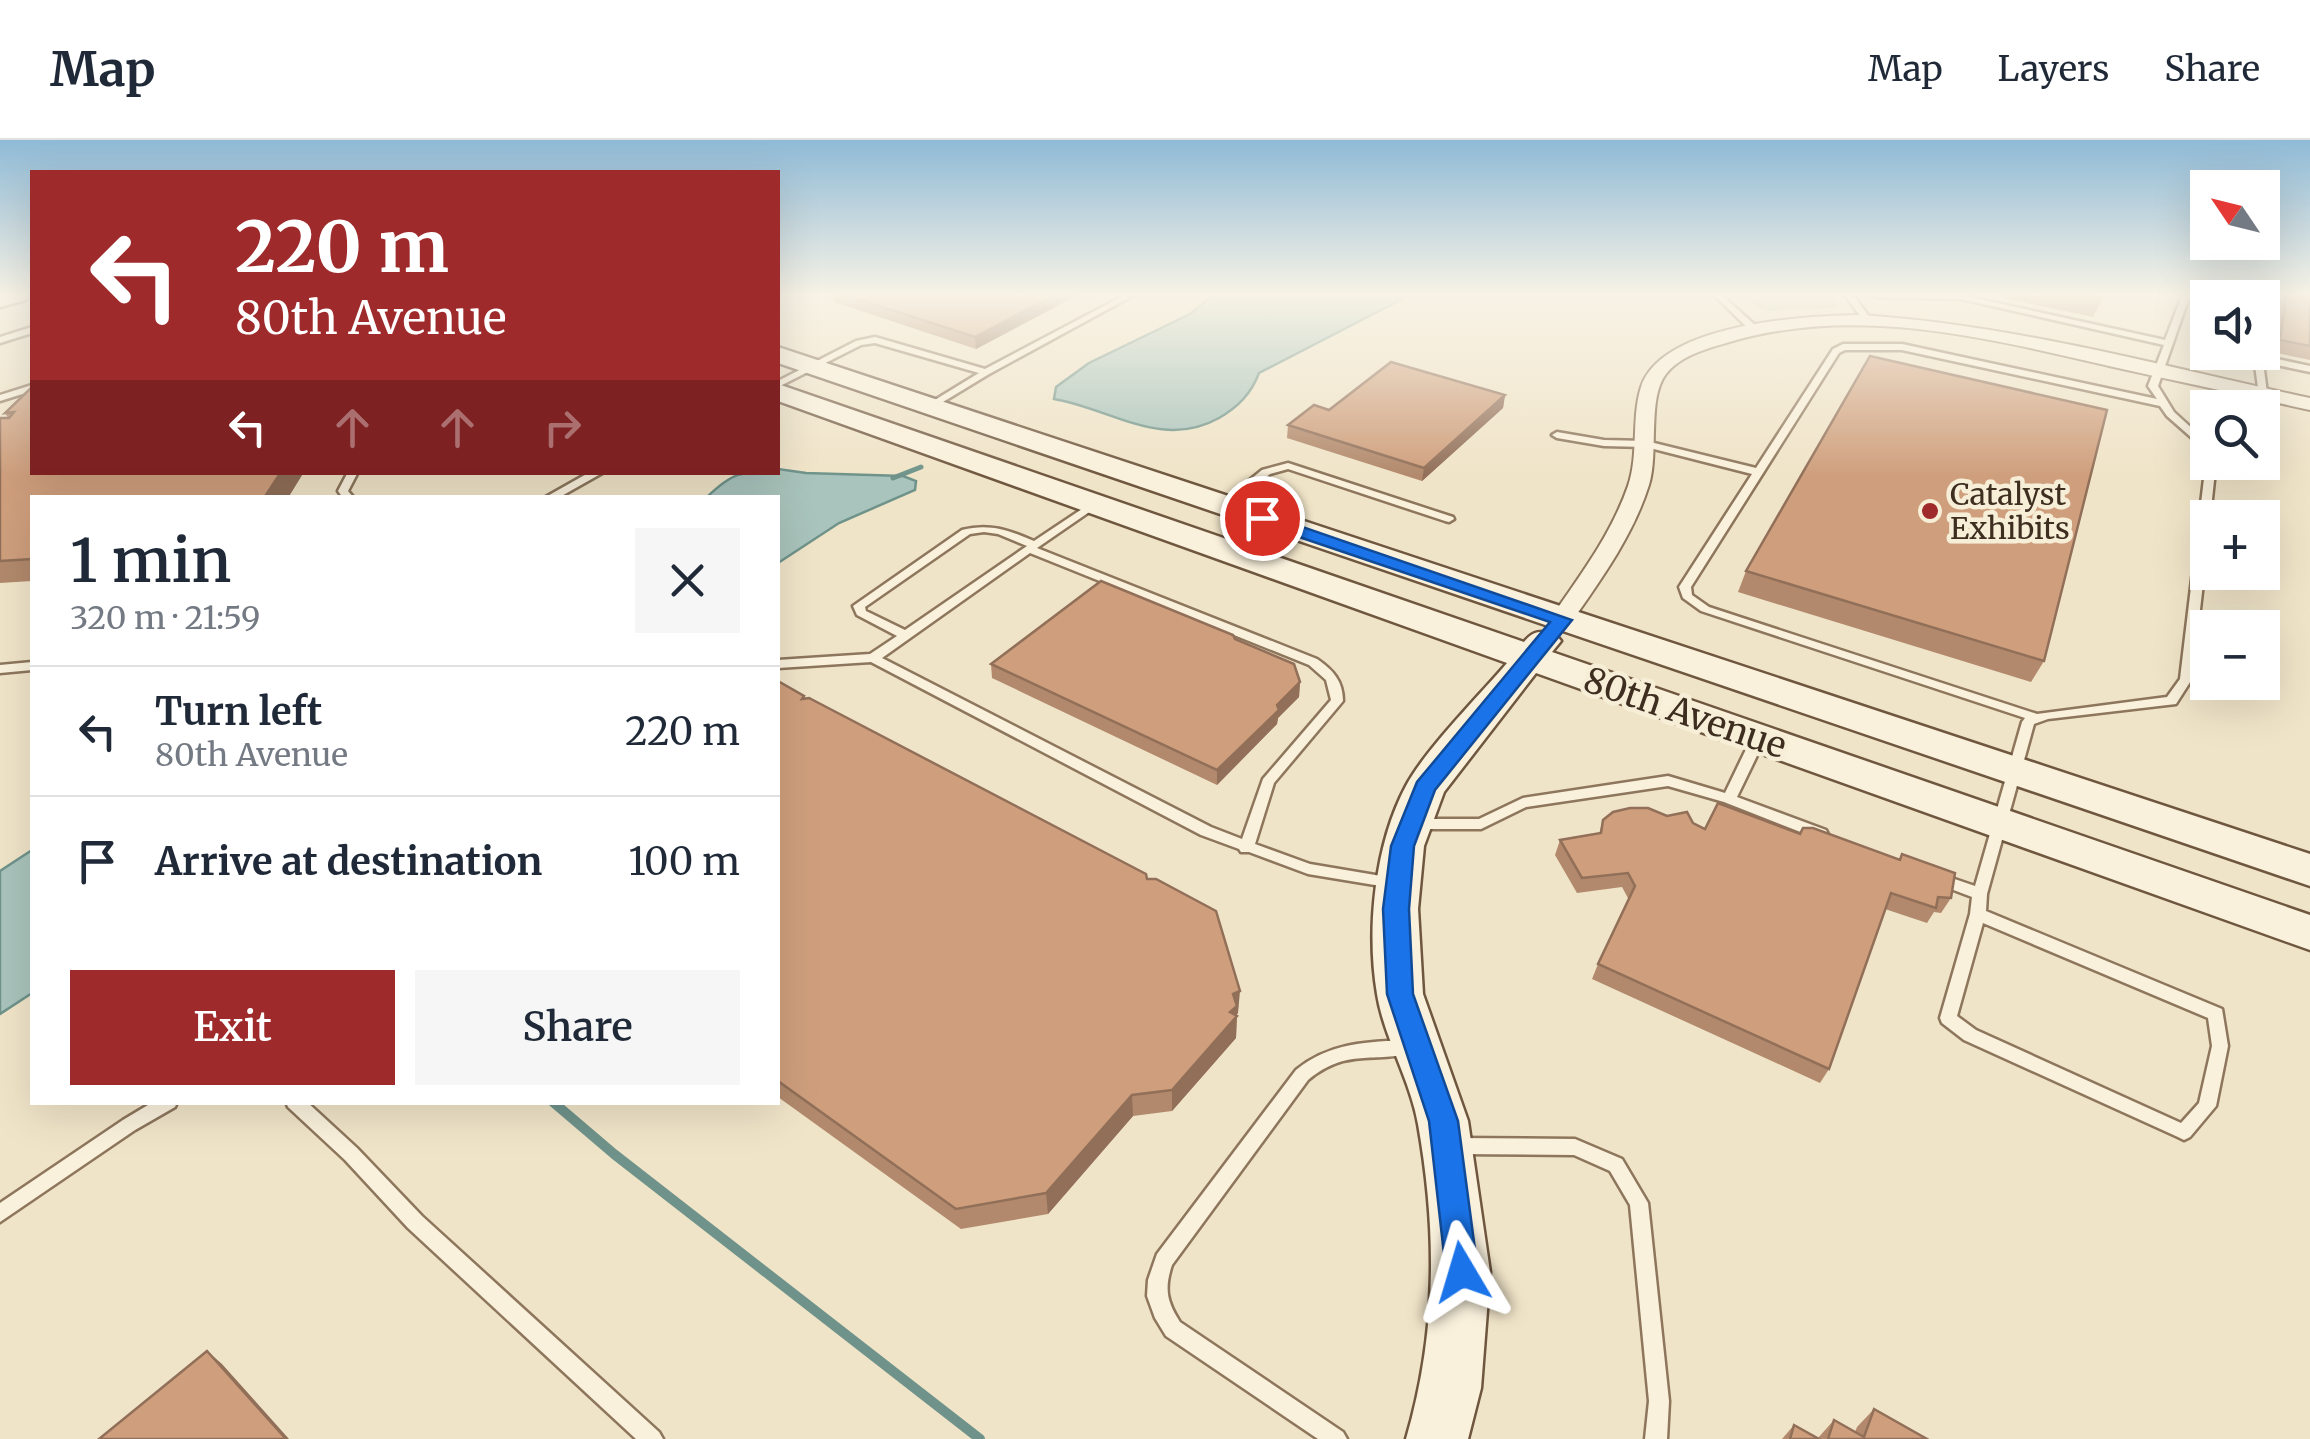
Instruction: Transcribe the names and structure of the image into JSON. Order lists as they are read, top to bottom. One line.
{"streets":{"street":["80th Avenue"]},"places":["Catalyst Exhibits"],"north":"top left","page":{"header":"Map","nav":["Map","Layers","Share"],"map_buttons":["+","−"],"turn":["220 m","80th Avenue"],"heading":["1 min","320 m · 21:59"],"list":[{"name":"Turn left","note":"80th Avenue","value":"220 m"},{"name":"Arrive at destination","value":"100 m"}],"buttons":["Exit","Share"]}}
